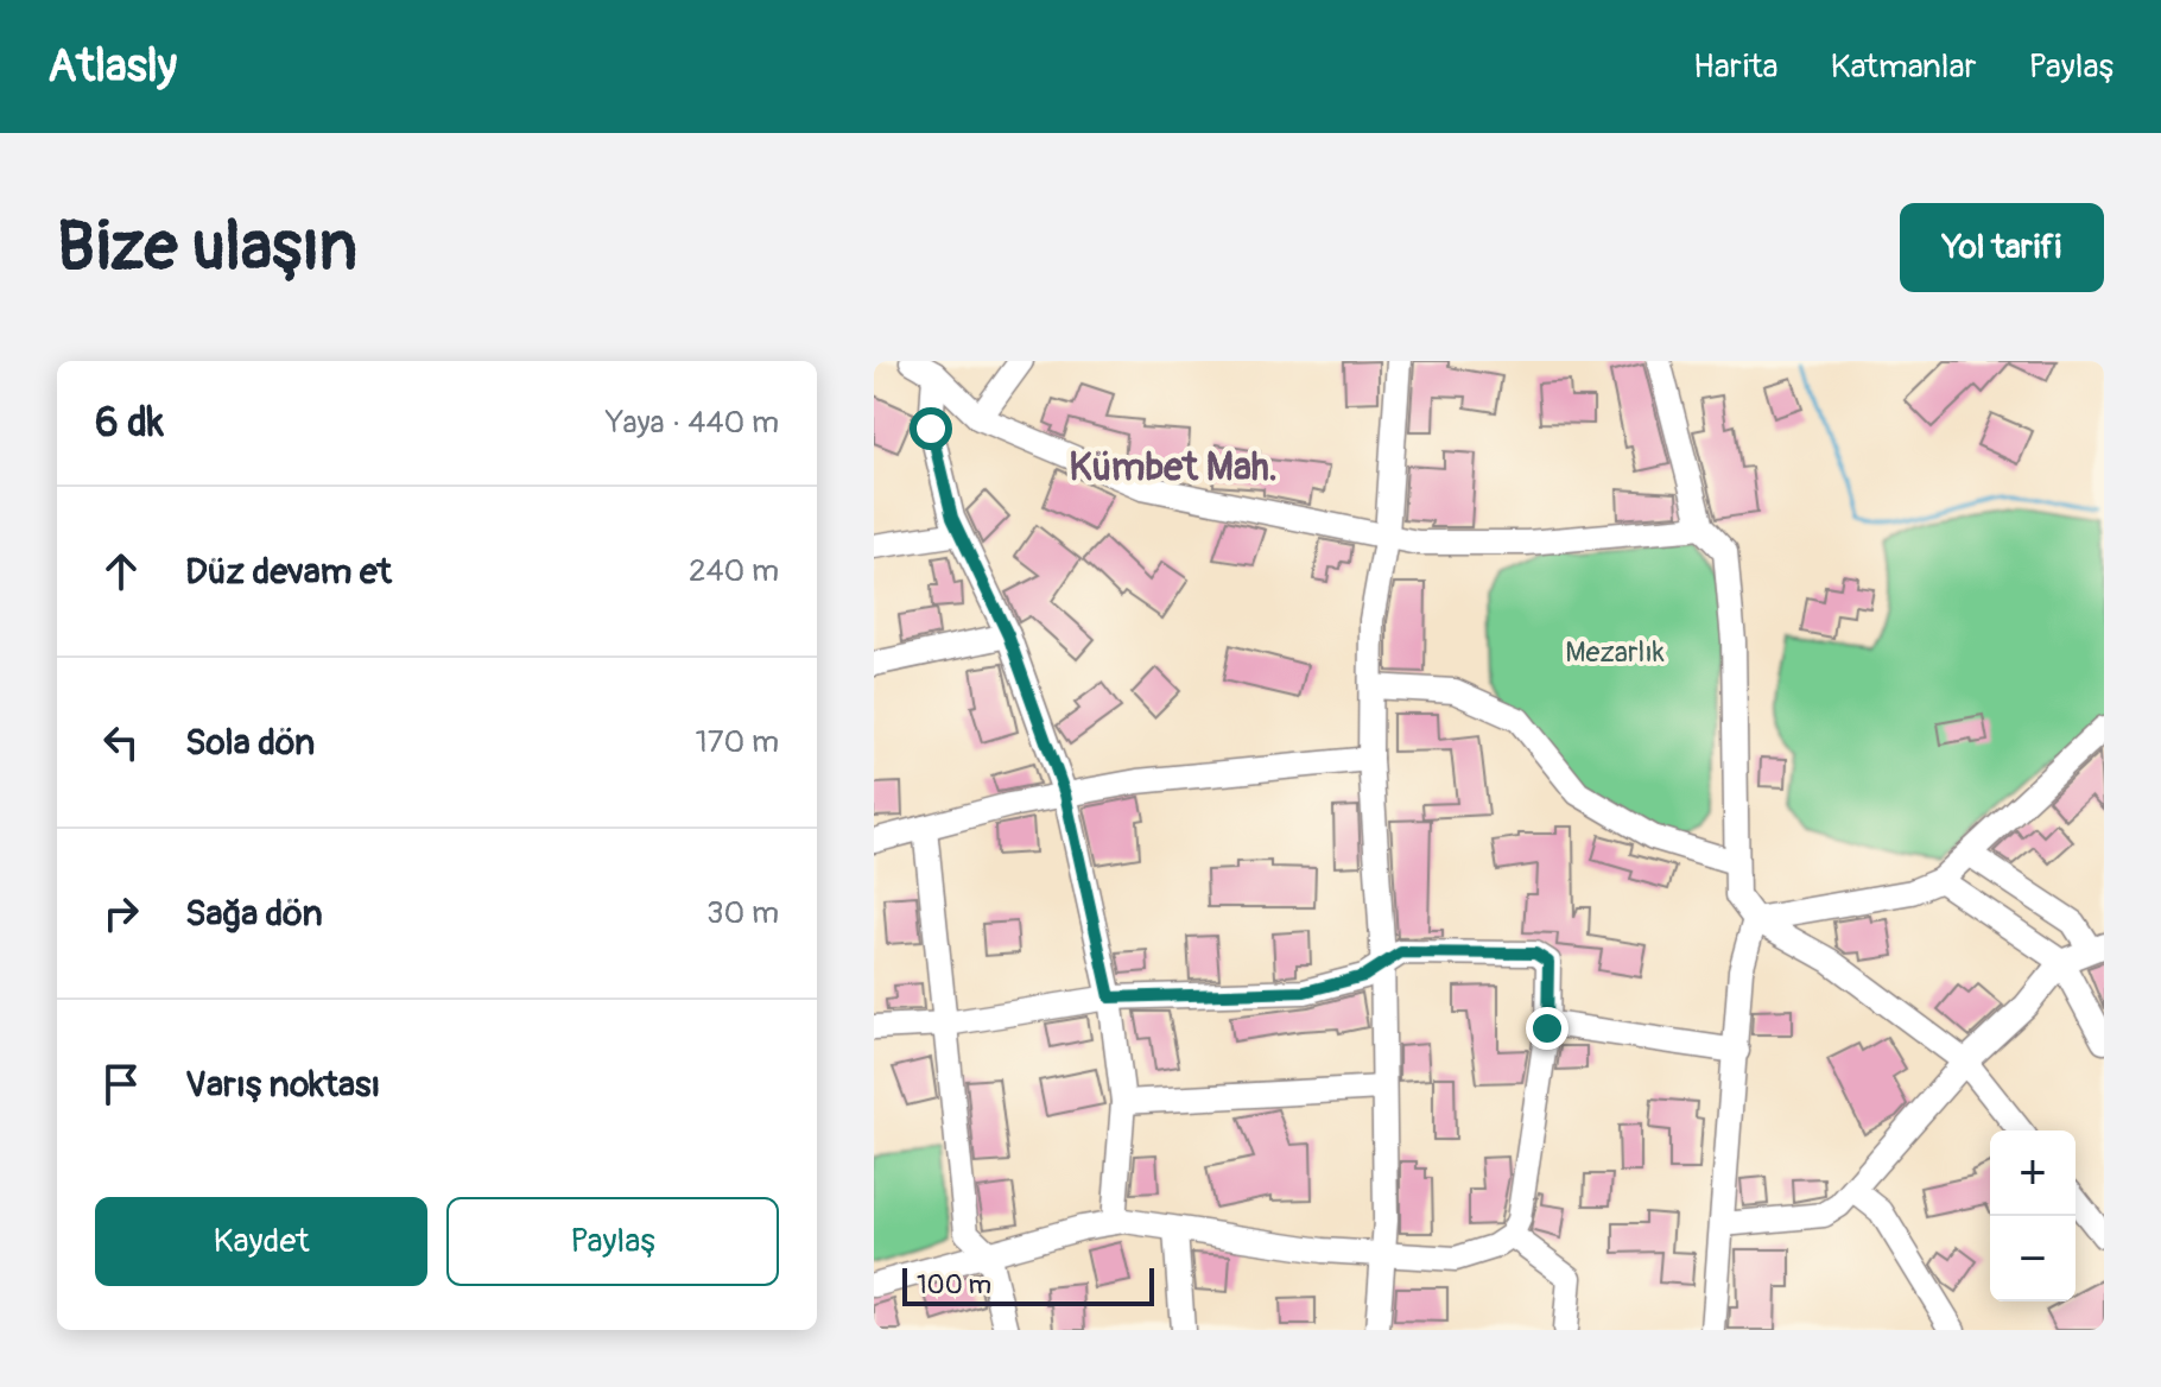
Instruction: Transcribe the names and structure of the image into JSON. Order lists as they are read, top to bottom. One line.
{"districts":["Kümbet Mah."],"parks":["Mezarlık"],"scale_bar":"100 m","page":{"header":"Atlasly","nav":["Harita","Katmanlar","Paylaş"],"buttons":["Yol tarifi",["Kaydet","Paylaş"]],"title":"Bize ulaşın","heading":["6 dk","Yaya · 440 m"],"list":[["Düz devam et","240 m"],["Sola dön","170 m"],["Sağa dön","30 m"],"Varış noktası"],"map_buttons":["+","−"],"scale":"100 m"}}
